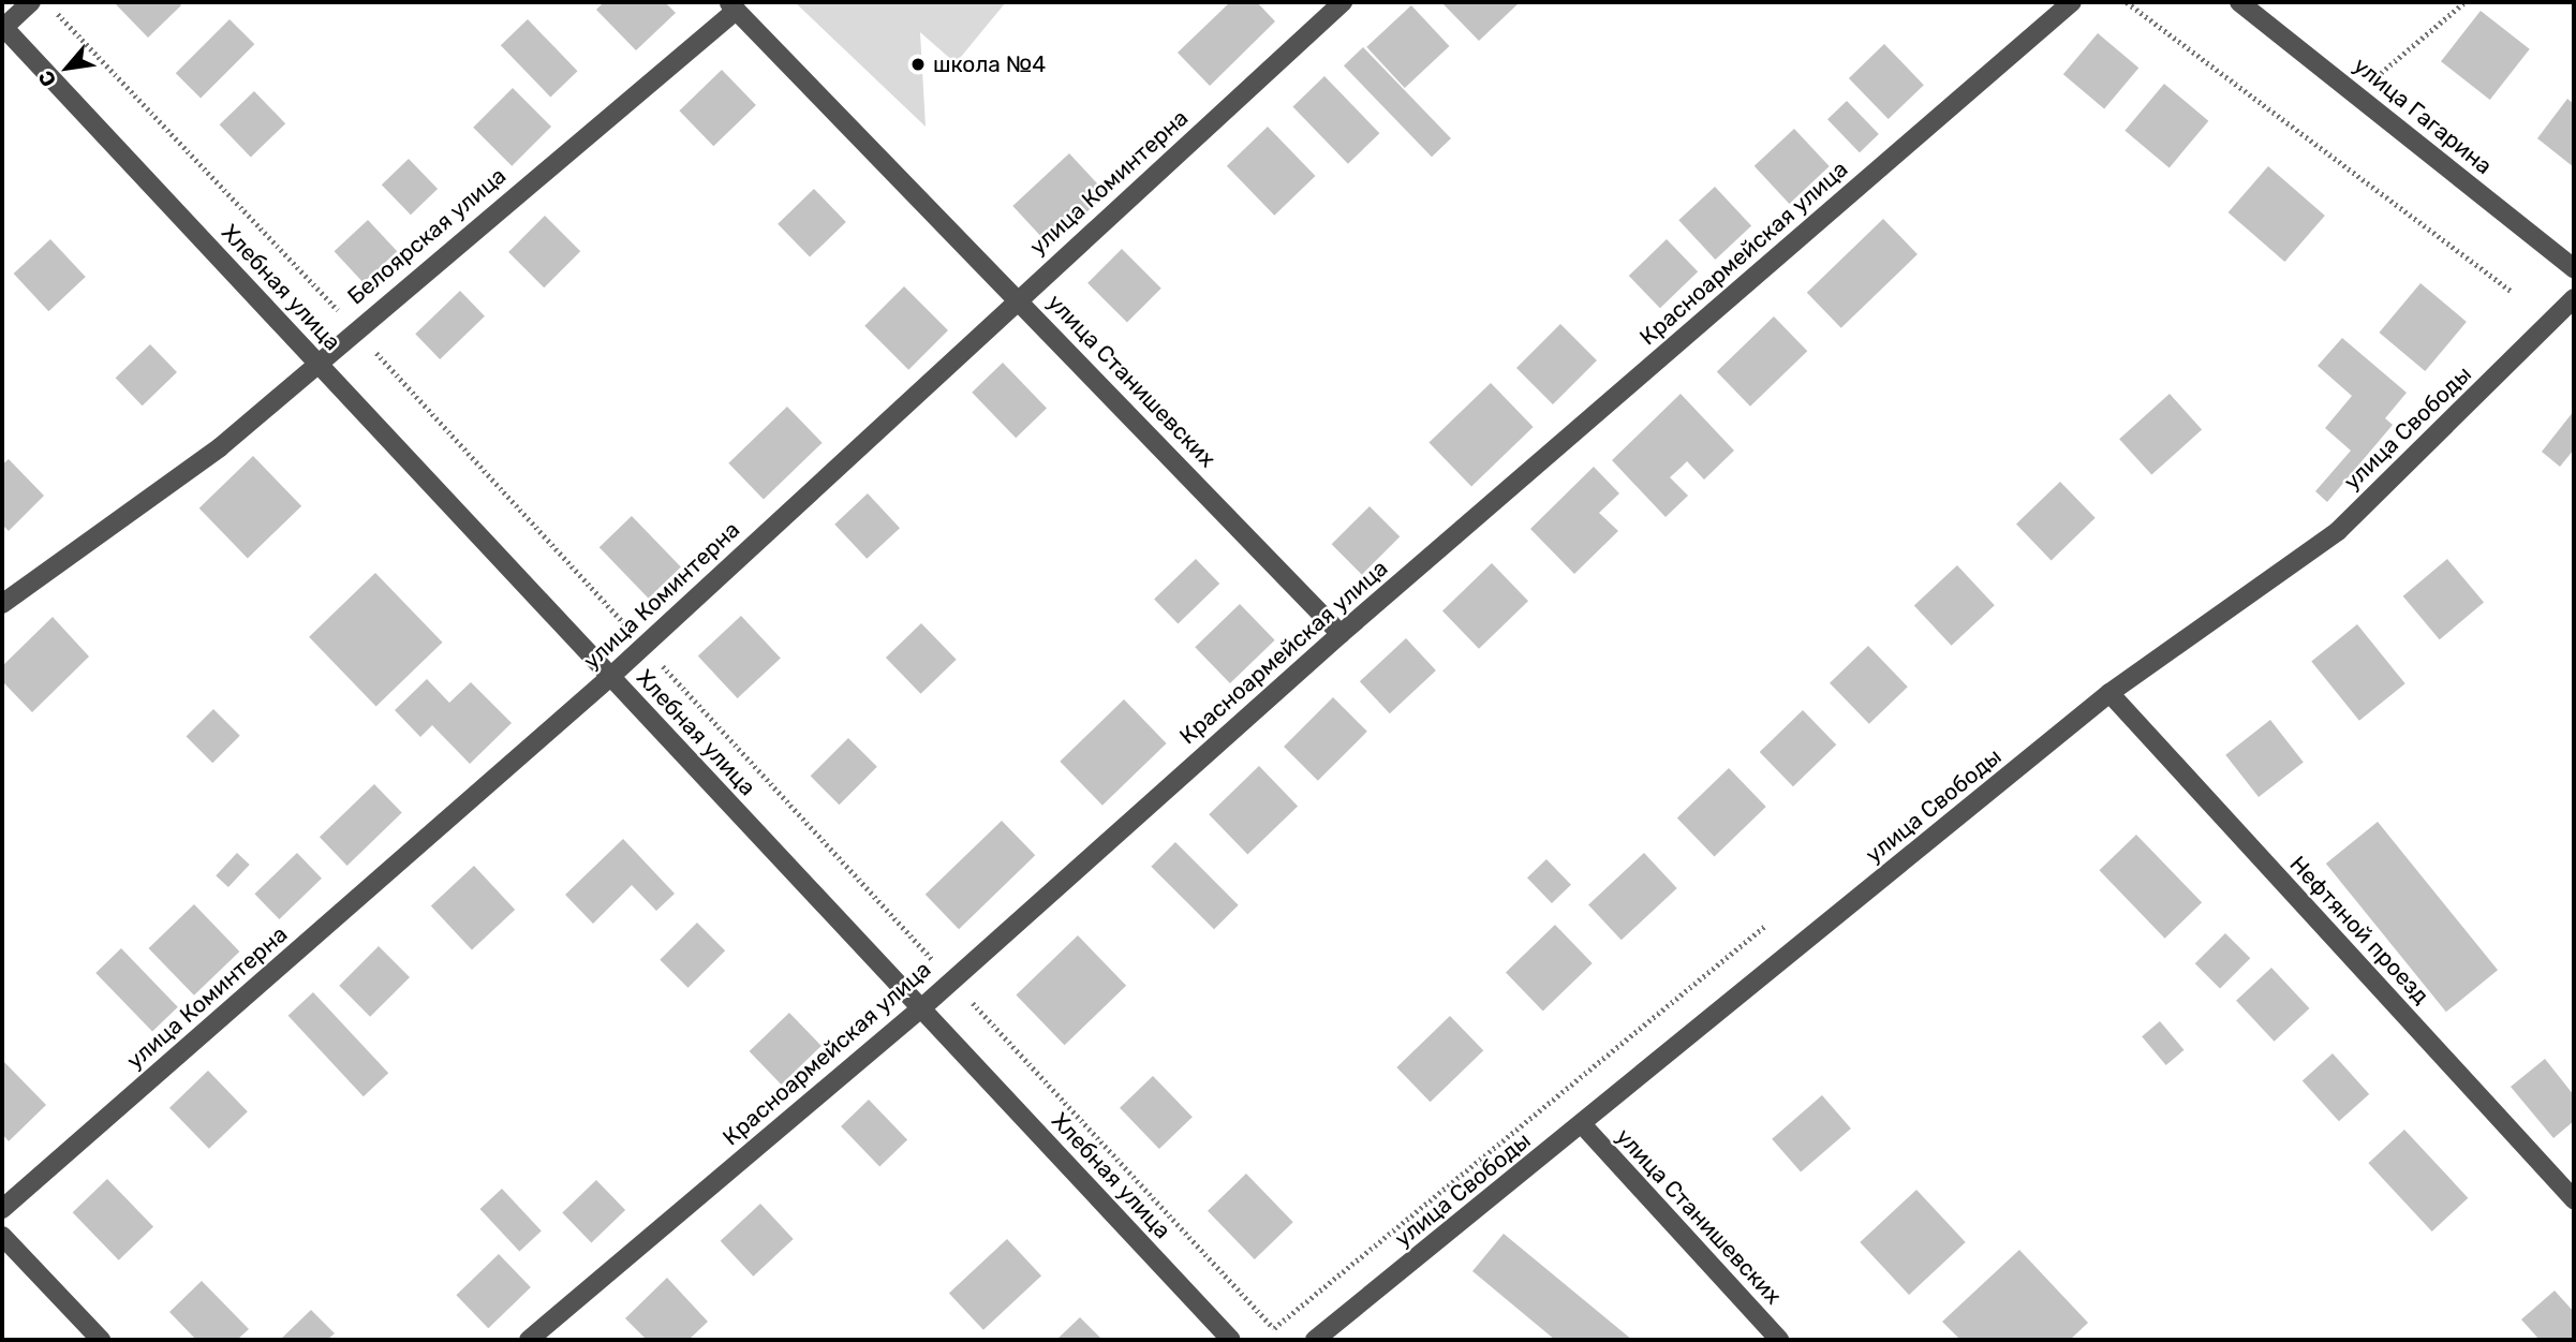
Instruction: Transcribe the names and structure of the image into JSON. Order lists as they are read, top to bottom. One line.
{"streets":{"street":["улица Гагарина","улица Коминтерна","Белоярская улица","Красноармейская улица","Хлебная улица","улица Станишевских","улица Свободы","Нефтяной проезд"]},"crossings":[["улица Коминтерна","Хлебная улица"],["улица Коминтерна","улица Станишевских"],["Белоярская улица","Хлебная улица"],["Белоярская улица","улица Станишевских"],["Красноармейская улица","Хлебная улица"],["Красноармейская улица","улица Станишевских"],["улица Станишевских","улица Свободы"],["улица Свободы","Нефтяной проезд"]],"places":["школа №4"],"north":"bottom left"}
